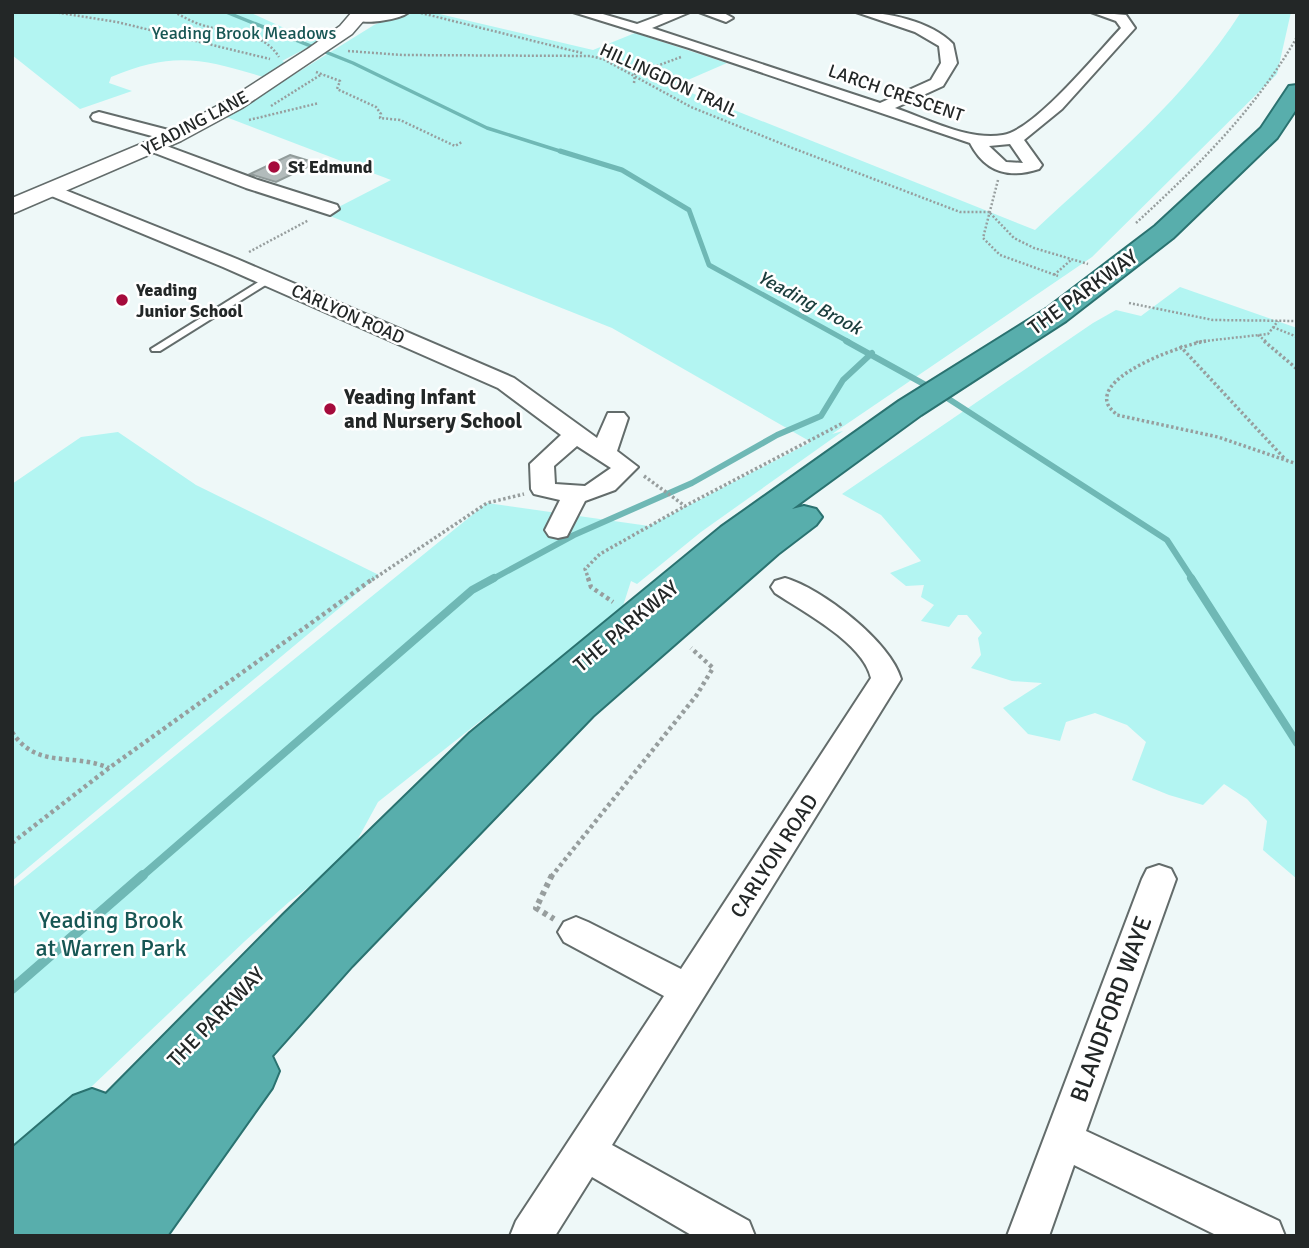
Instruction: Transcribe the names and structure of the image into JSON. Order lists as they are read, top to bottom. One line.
{"streets":{"highway":["THE PARKWAY"],"street":["LARCH CRESCENT","YEADING LANE","CARLYON ROAD","BLANDFORD WAYE"],"path":["HILLINGDON TRAIL"]},"crossings":[["HILLINGDON TRAIL","YEADING LANE"],["YEADING LANE","CARLYON ROAD"]],"water":["Yeading Brook"],"parks":["Yeading Brook Meadows","Yeading Brook at Warren Park"],"places":["St Edmund","Yeading Junior School","Yeading Infant and Nursery School"]}
